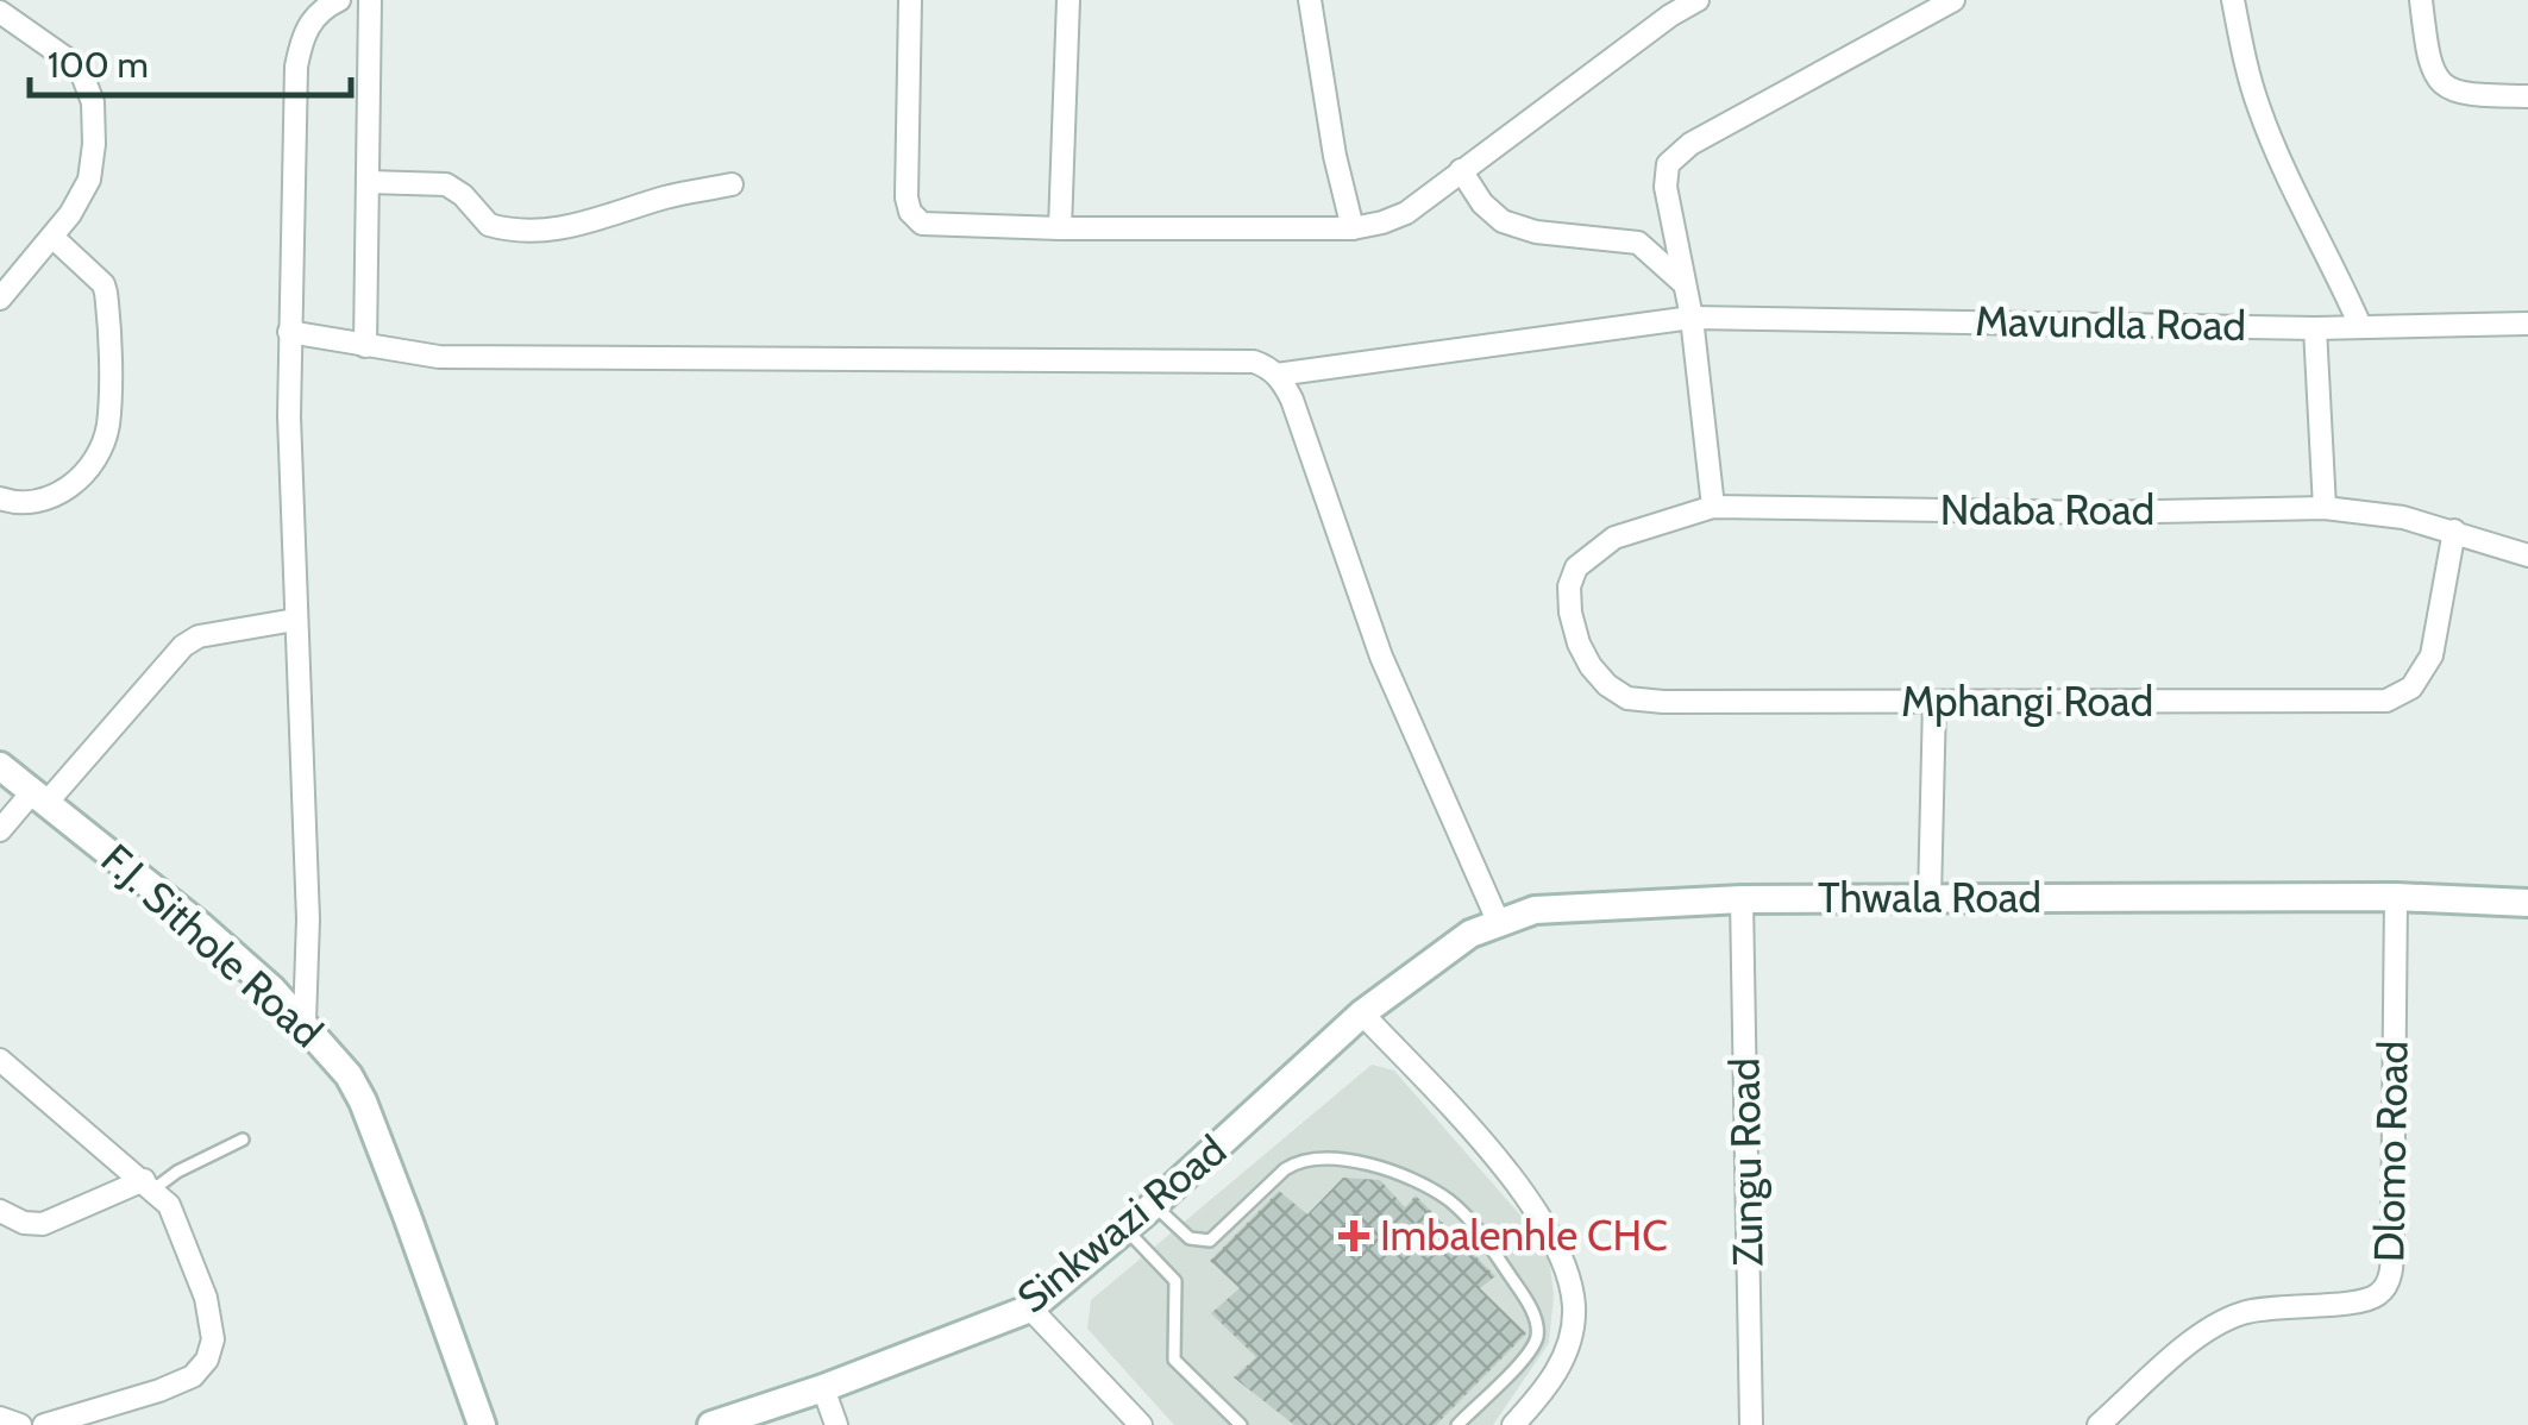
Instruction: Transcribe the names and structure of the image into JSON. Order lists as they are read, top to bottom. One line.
{"streets":{"street":["Mavundla Road","Ndaba Road","Mphangi Road","Thwala Road","F.J. Sithole Road","Dlomo Road","Zungu Road","Sinkwazi Road"]},"crossings":[["Ndaba Road","Mphangi Road"],["Thwala Road","Dlomo Road"],["Thwala Road","Zungu Road"],["Thwala Road","Sinkwazi Road"]],"places":{"health":["Imbalenhle CHC"]},"scale_bar":"100 m"}
